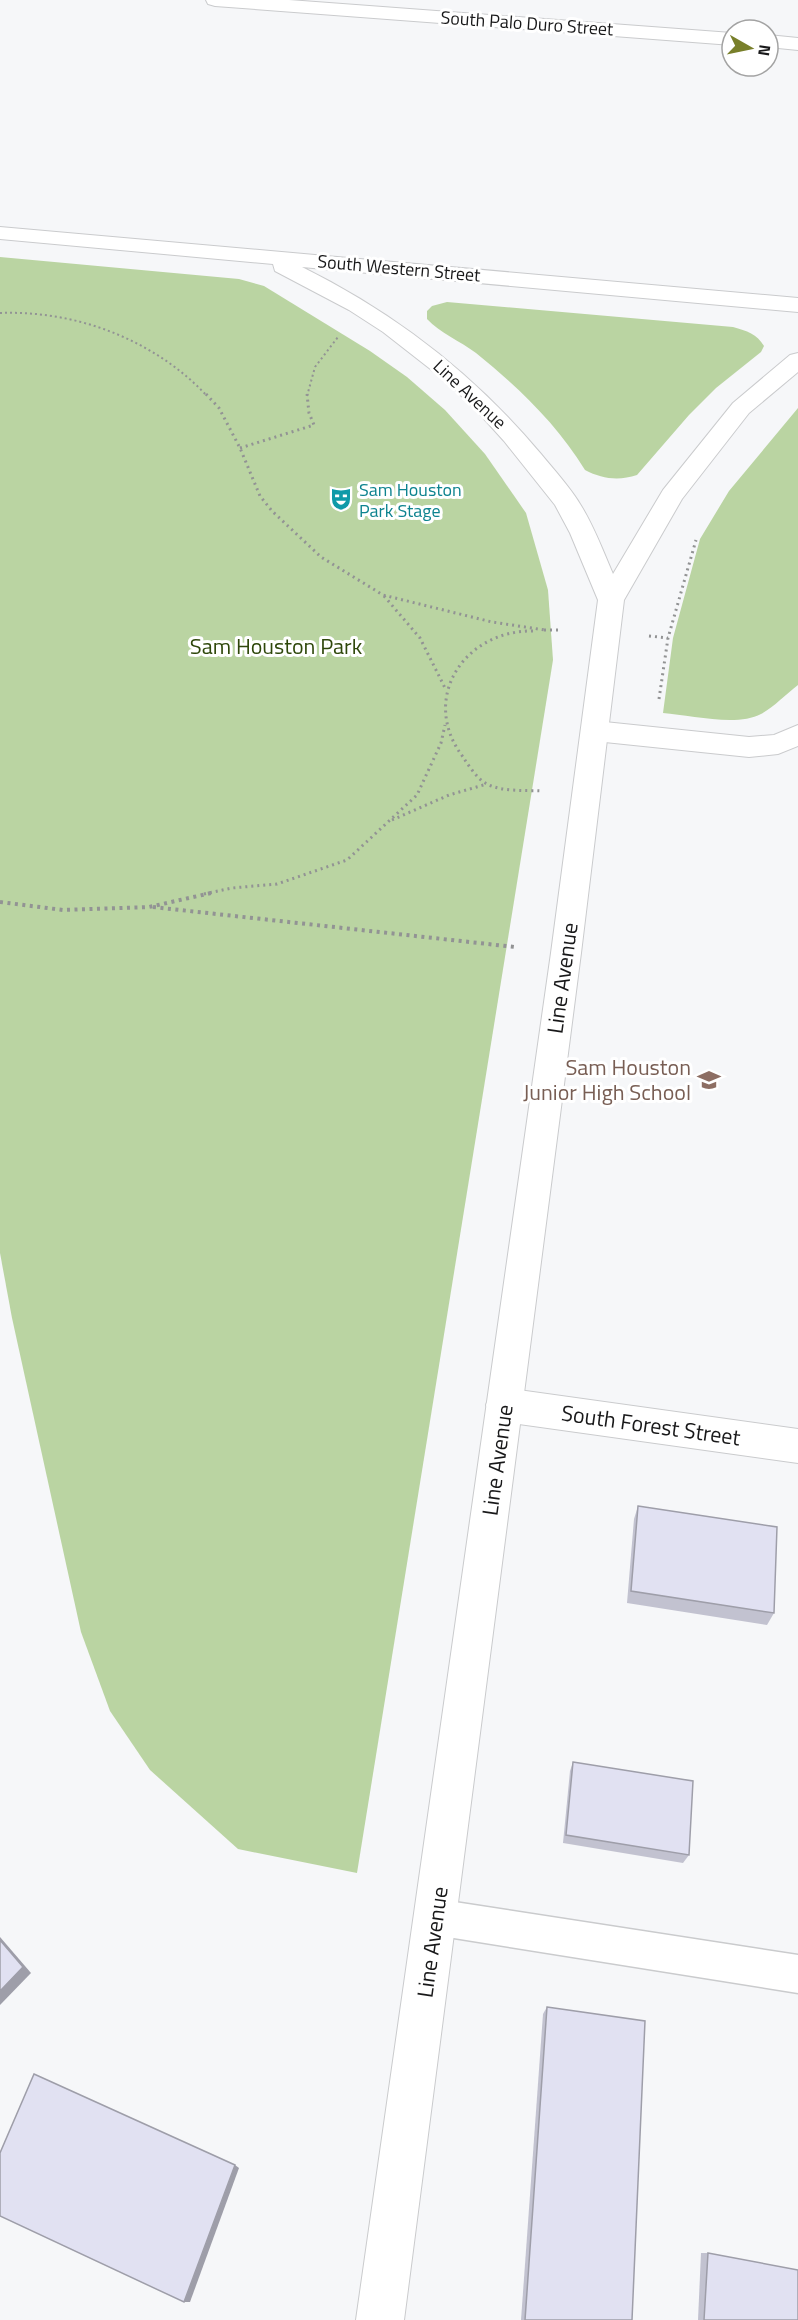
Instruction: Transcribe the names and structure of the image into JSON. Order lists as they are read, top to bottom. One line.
{"streets":{"main road":["South Palo Duro Street","South Western Street","Line Avenue","South Forest Street"]},"crossings":[["South Western Street","Line Avenue"],["Line Avenue","South Forest Street"]],"parks":["Sam Houston Park"],"places":{"theatre":["Sam Houston Park Stage"],"school or university":["Sam Houston Junior High School"]},"north":"right"}
